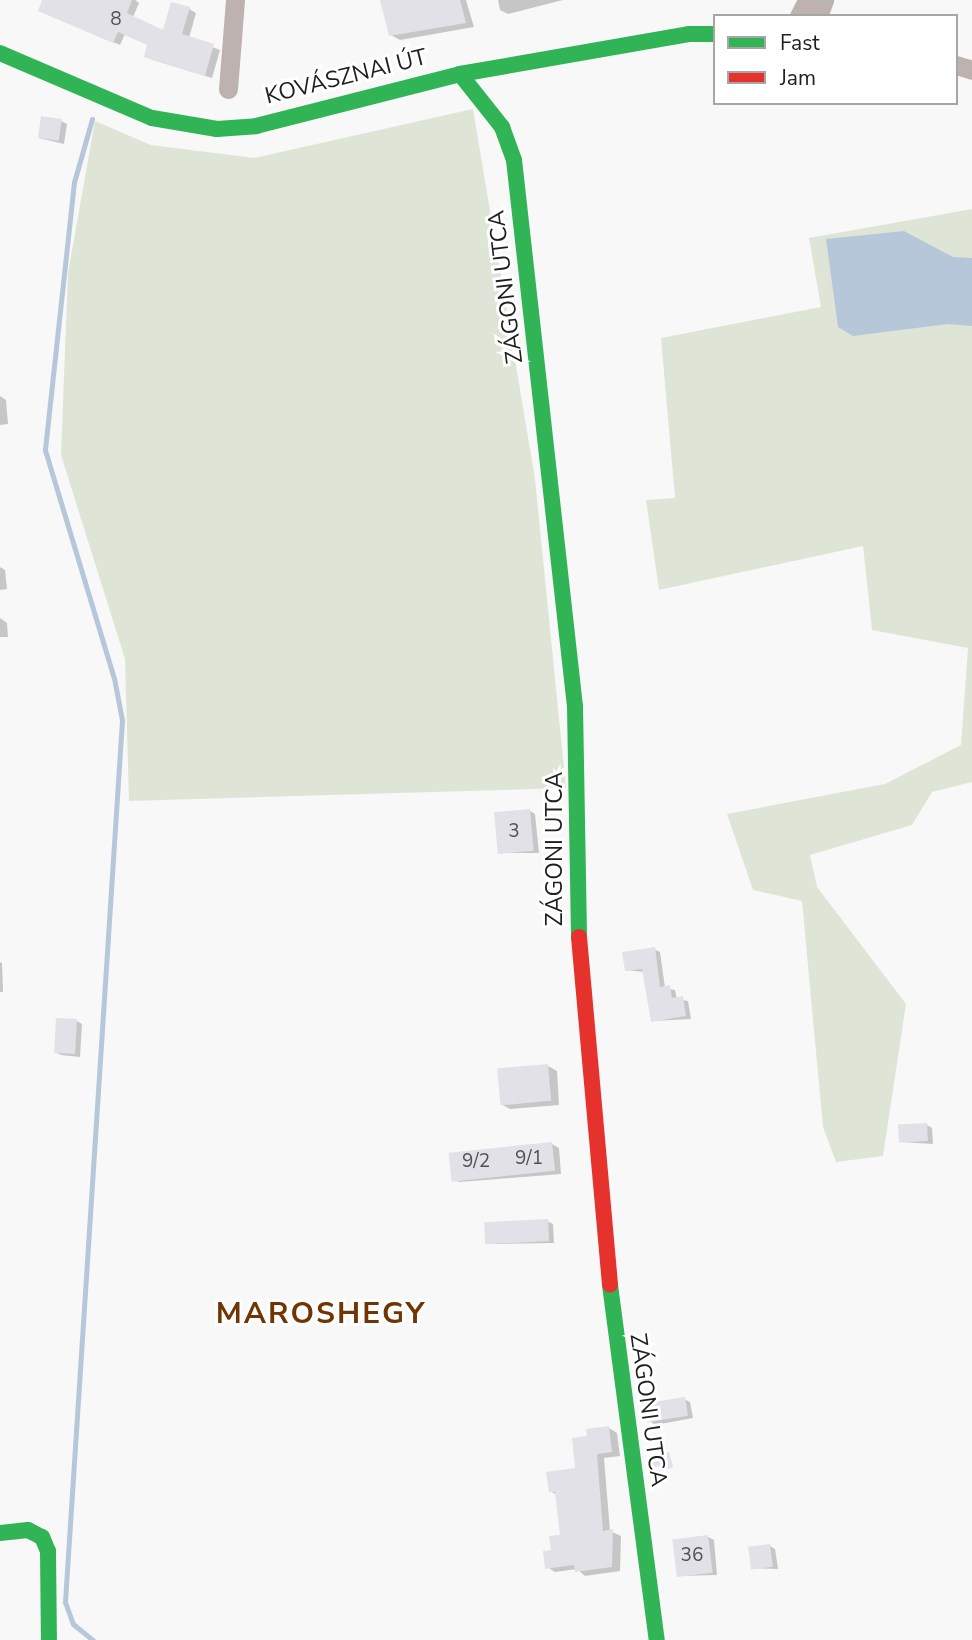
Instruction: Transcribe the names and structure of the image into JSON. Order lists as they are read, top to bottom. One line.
{"streets":{"street":["KOVÁSZNAI ÚT","ZÁGONI UTCA"]},"crossings":[["KOVÁSZNAI ÚT","ZÁGONI UTCA"]],"districts":["MAROSHEGY"],"house_numbers":["8","3","9/1","9/2","36"],"legend":["Fast","Jam"]}
